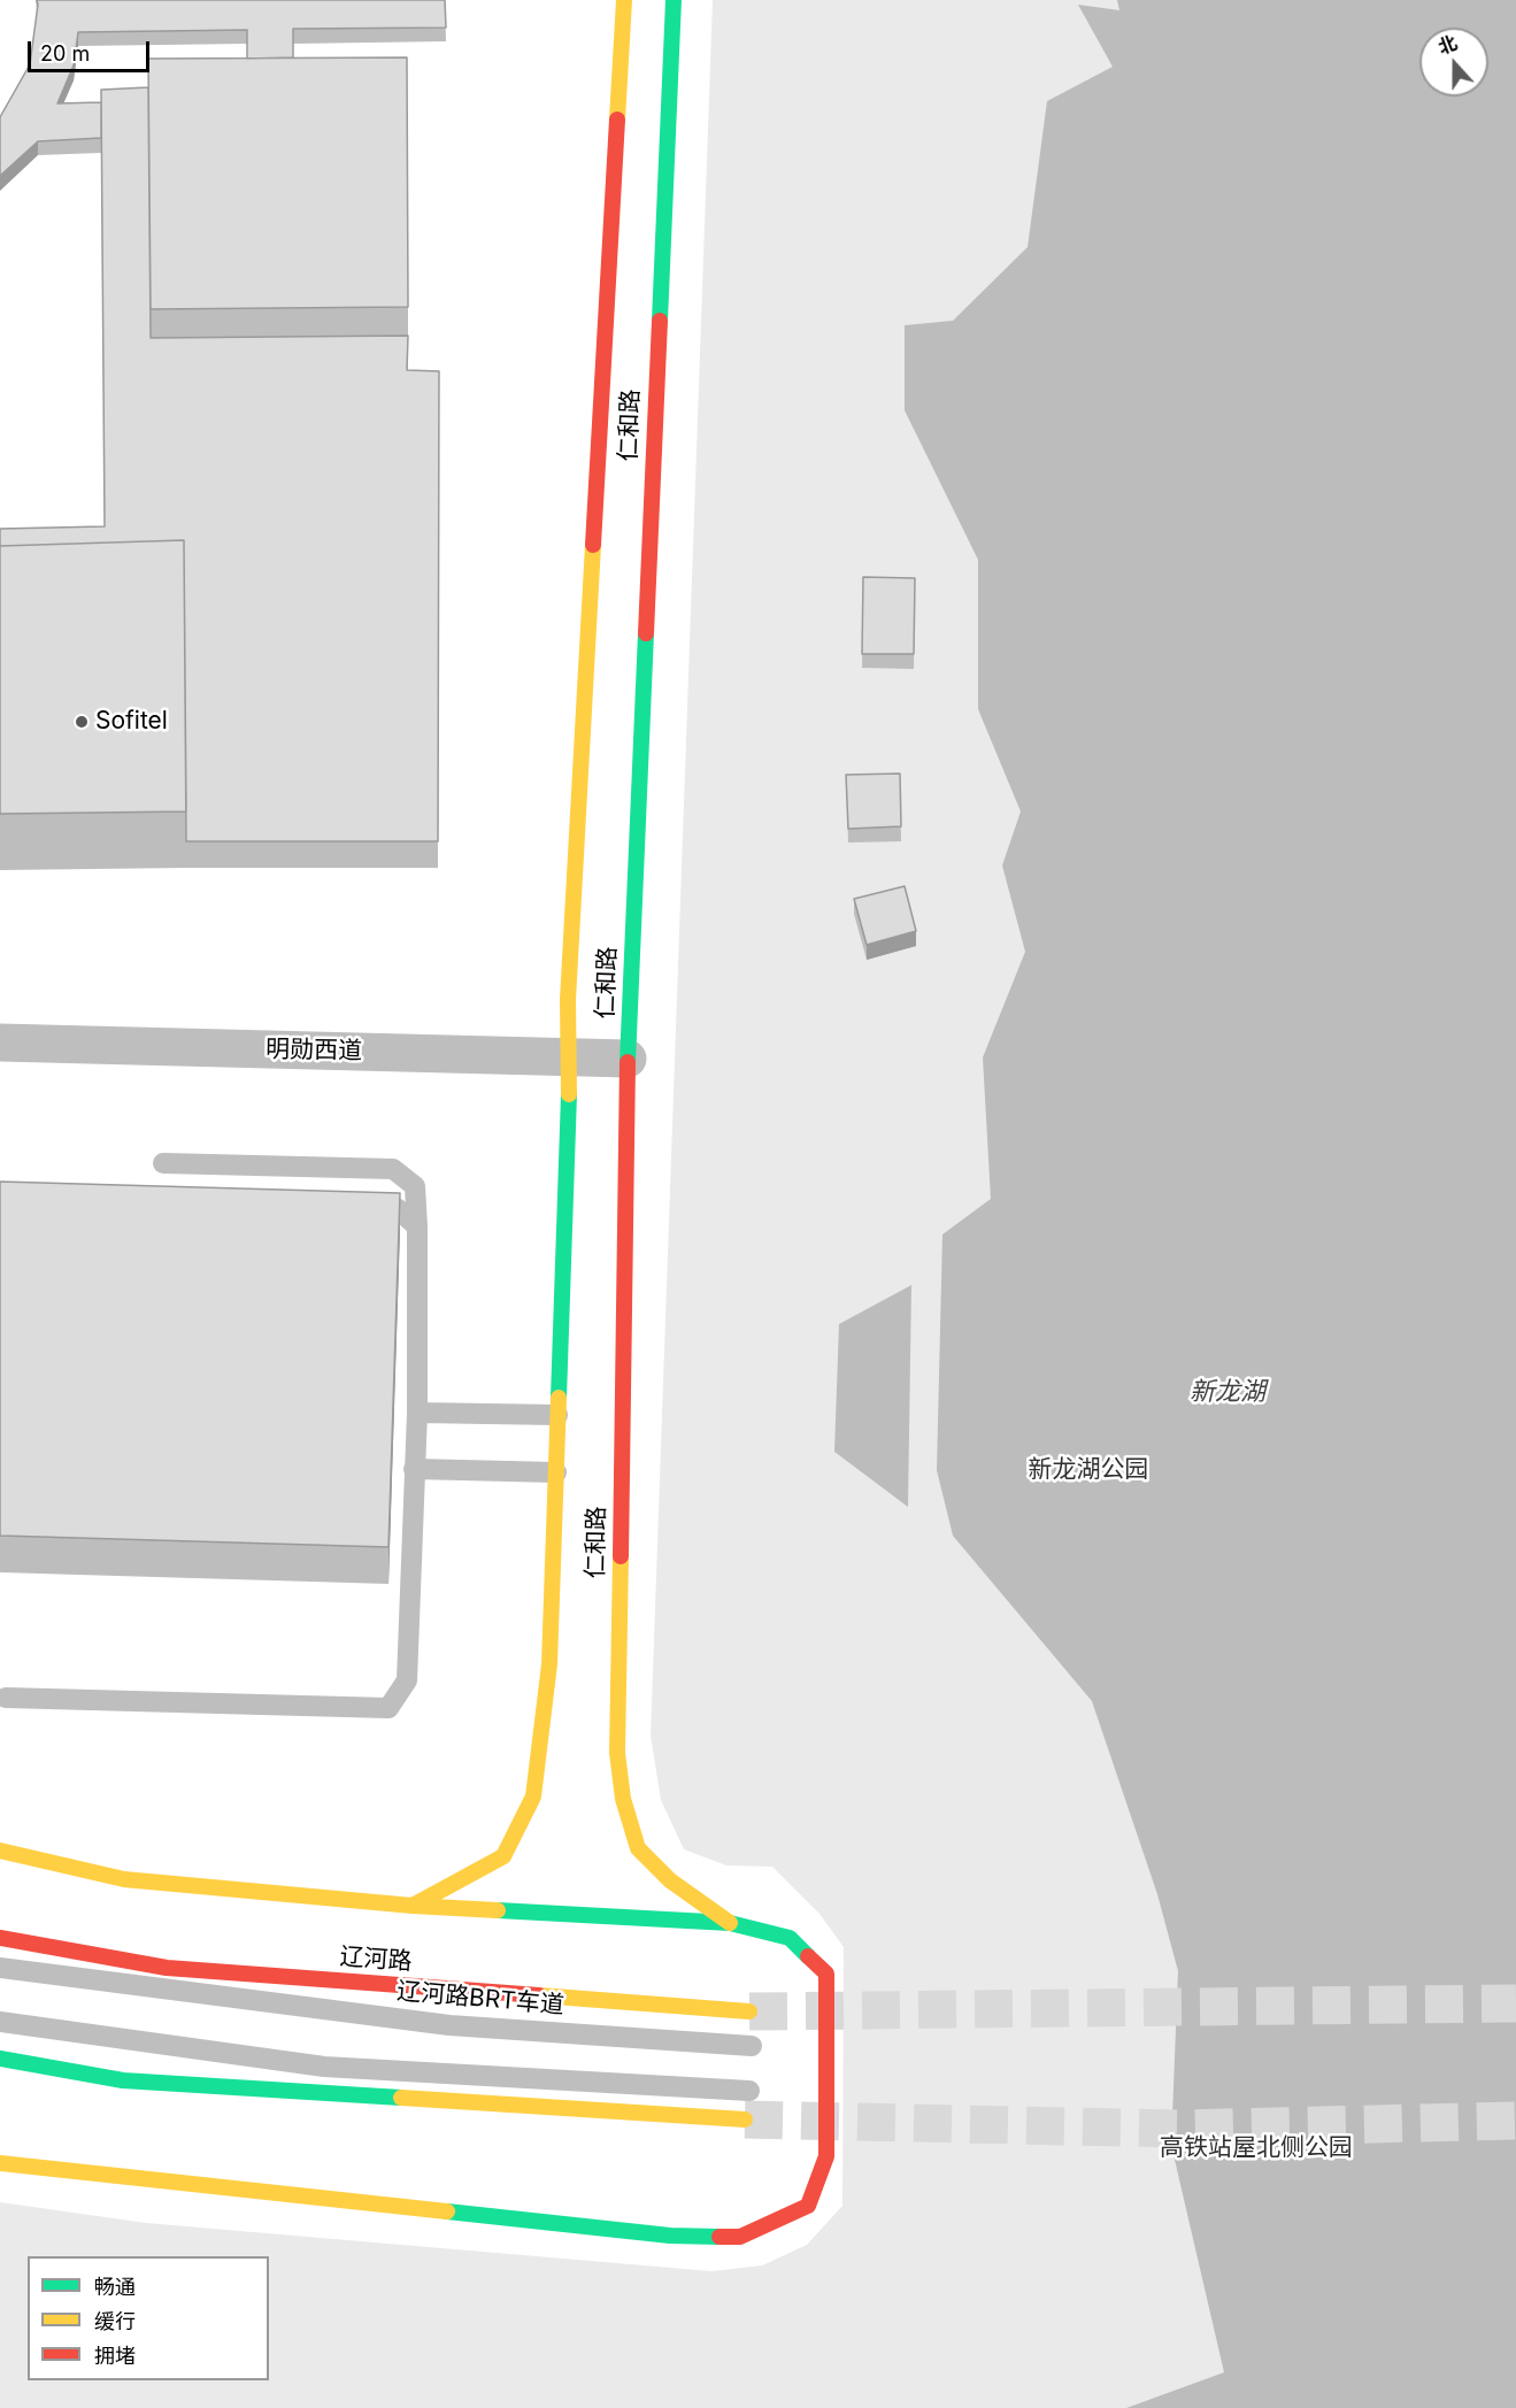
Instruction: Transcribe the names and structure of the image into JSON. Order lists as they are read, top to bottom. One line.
{"streets":{"street":["仁和路","明勋西道","辽河路"],"lane":["辽河路BRT车道"]},"crossings":[["仁和路","明勋西道"]],"water":["新龙湖"],"parks":["新龙湖公园","高铁站屋北侧公园"],"places":["Sofitel"],"legend":["畅通","缓行","拥堵"],"scale_bar":"20 m","north":"top"}
